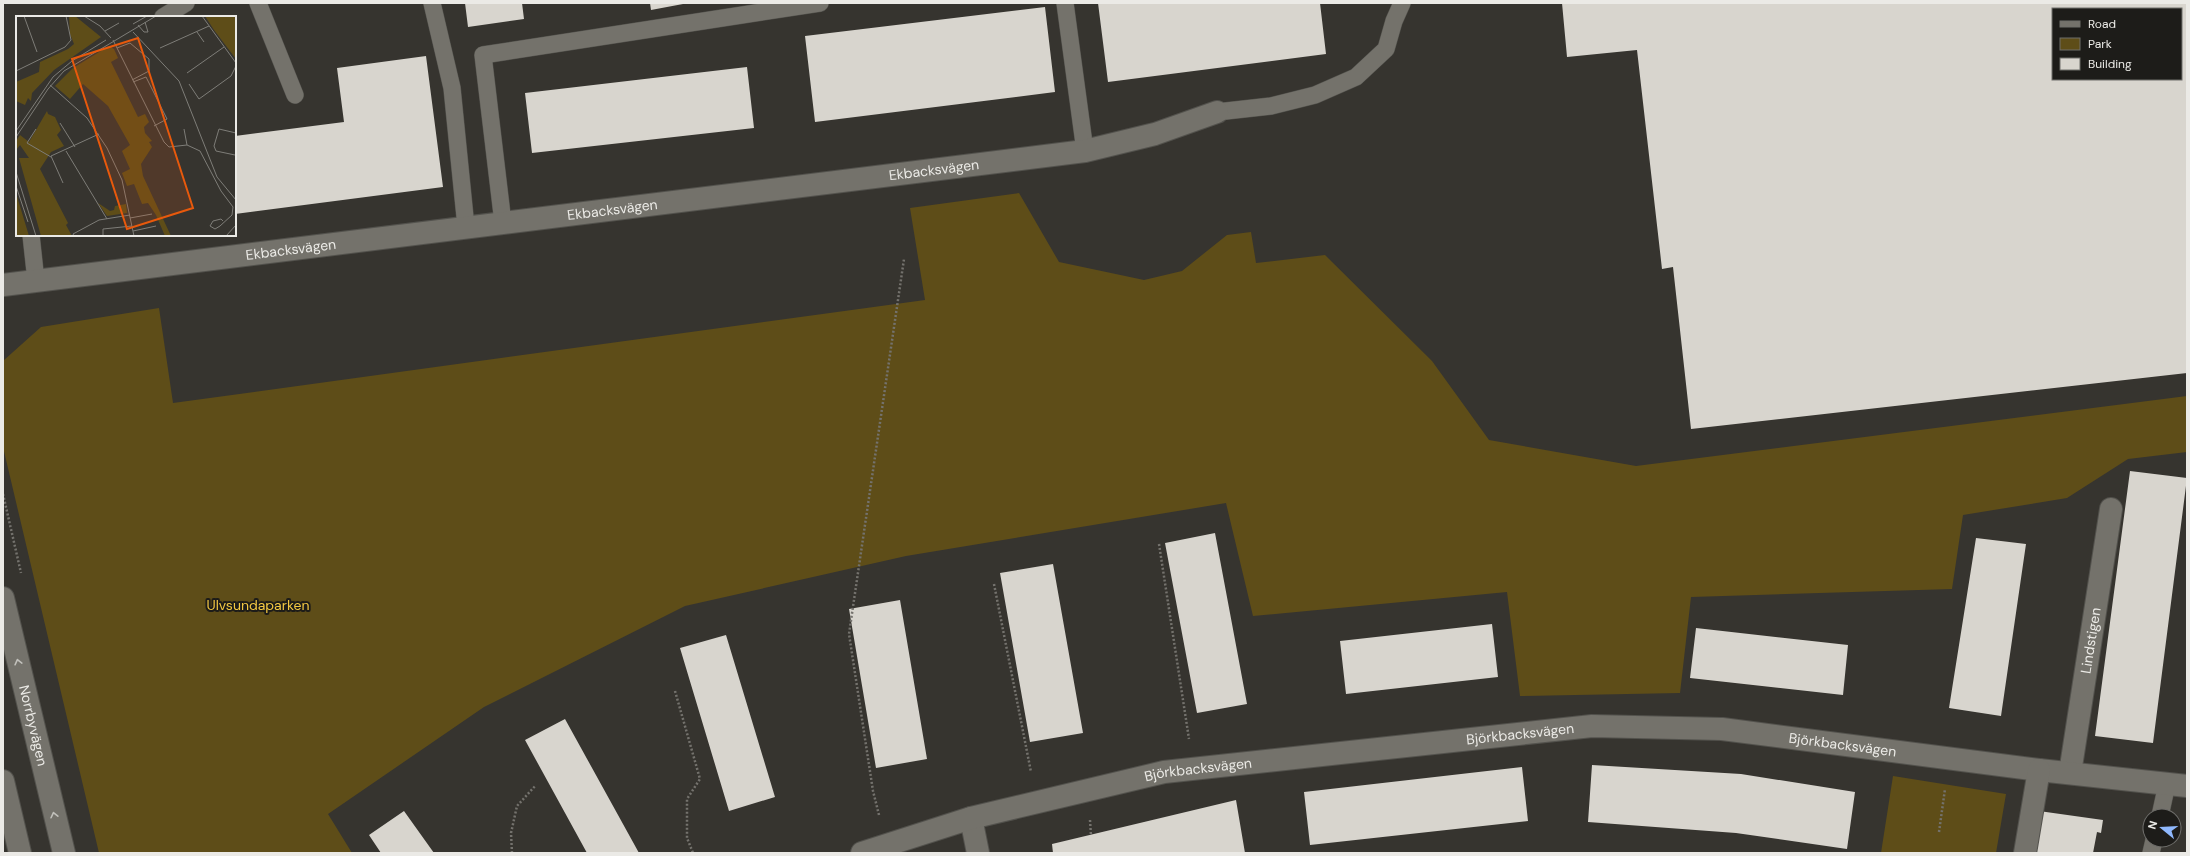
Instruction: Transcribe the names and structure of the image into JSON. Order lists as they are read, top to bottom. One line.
{"streets":{"street":["Ekbacksvägen","Lindstigen","Norrbyvägen","Björkbacksvägen"]},"crossings":[["Lindstigen","Björkbacksvägen"]],"one_way":["Norrbyvägen"],"parks":["Ulvsundaparken"],"legend":["Road","Park","Building"],"north":"left"}
